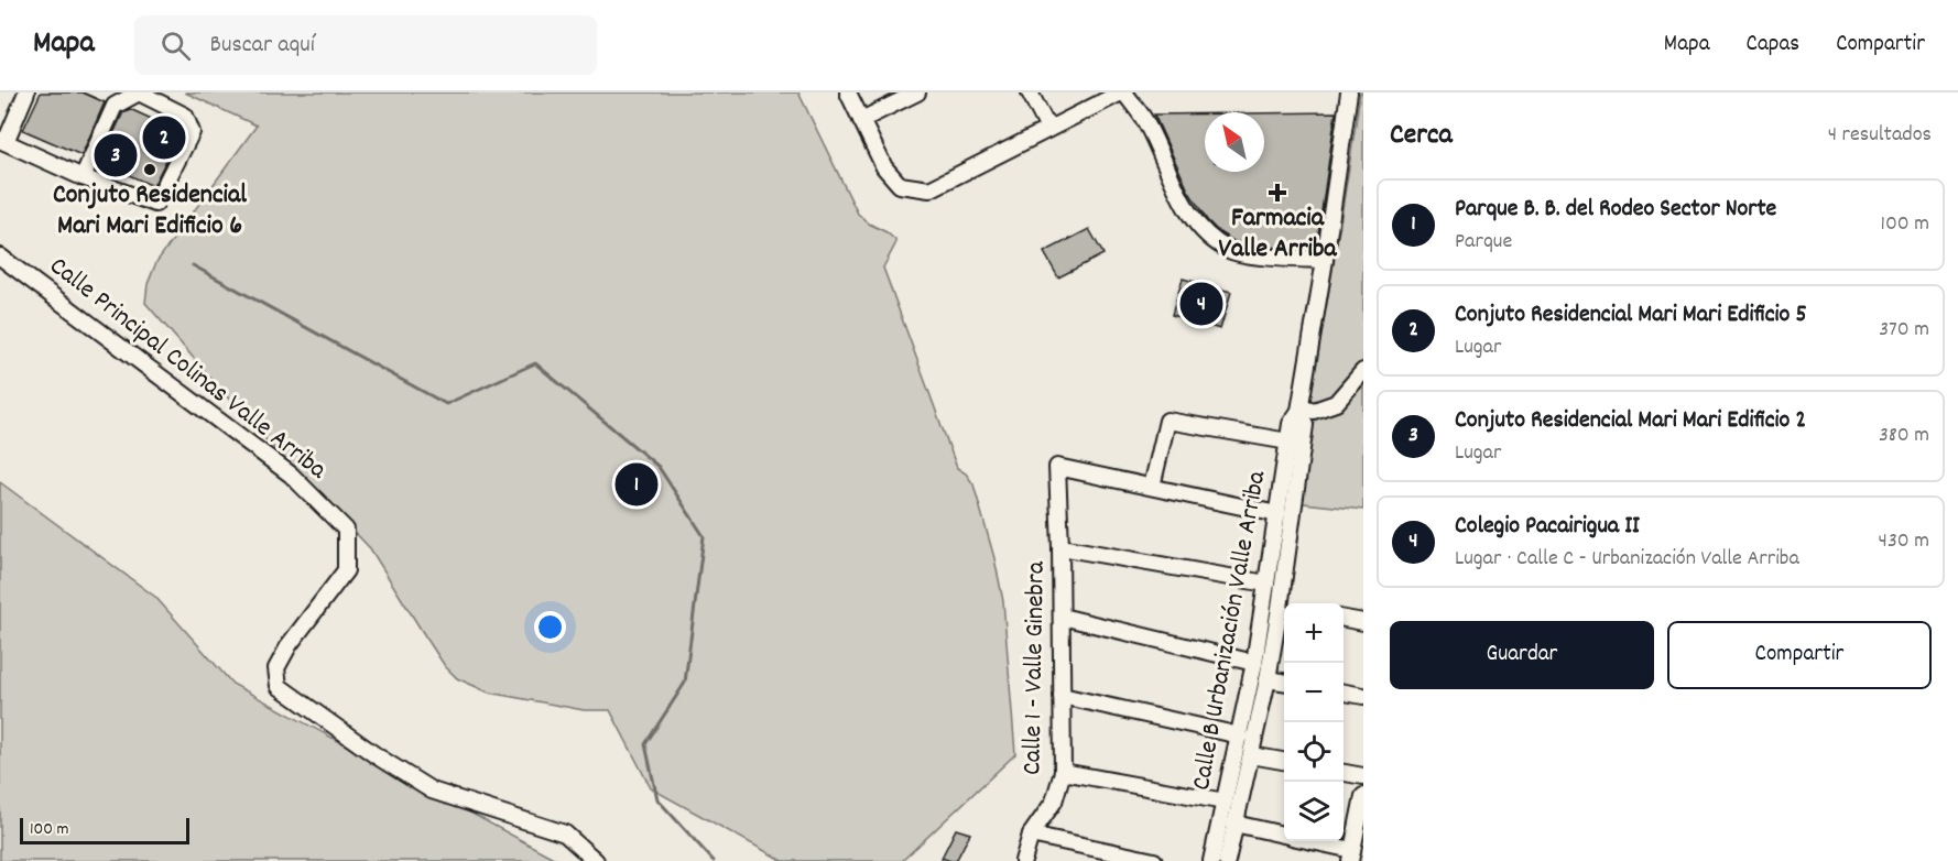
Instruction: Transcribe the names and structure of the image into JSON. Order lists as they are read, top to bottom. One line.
{"streets":{"street":["Calle Principal Colinas Valle Arriba","Calle B Urbanización Valle Arriba","Calle 1 - Valle Ginebra"]},"places":{"other":["Conjuto Residencial Mari Mari Edificio 6"],"health":["Farmacia Valle Arriba"]},"scale_bar":"100 m","north":"top left","page":{"header":"Mapa","search":"Buscar aquí","nav":["Mapa","Capas","Compartir"],"heading":["Cerca","4 resultados"],"pins":["2","3","4","1"],"list":[{"mark":"1","name":"Parque B. B. del Rodeo Sector Norte","note":"Parque","value":"100 m"},{"mark":"2","name":"Conjuto Residencial Mari Mari Edificio 5","note":"Lugar","value":"370 m"},{"mark":"3","name":"Conjuto Residencial Mari Mari Edificio 2","note":"Lugar","value":"380 m"},{"mark":"4","name":"Colegio Pacairigua II","note":"Lugar · Calle C - Urbanización Valle Arriba","value":"430 m"}],"buttons":["Guardar","Compartir"],"map_buttons":["+","−"],"scale":"100 m"}}
